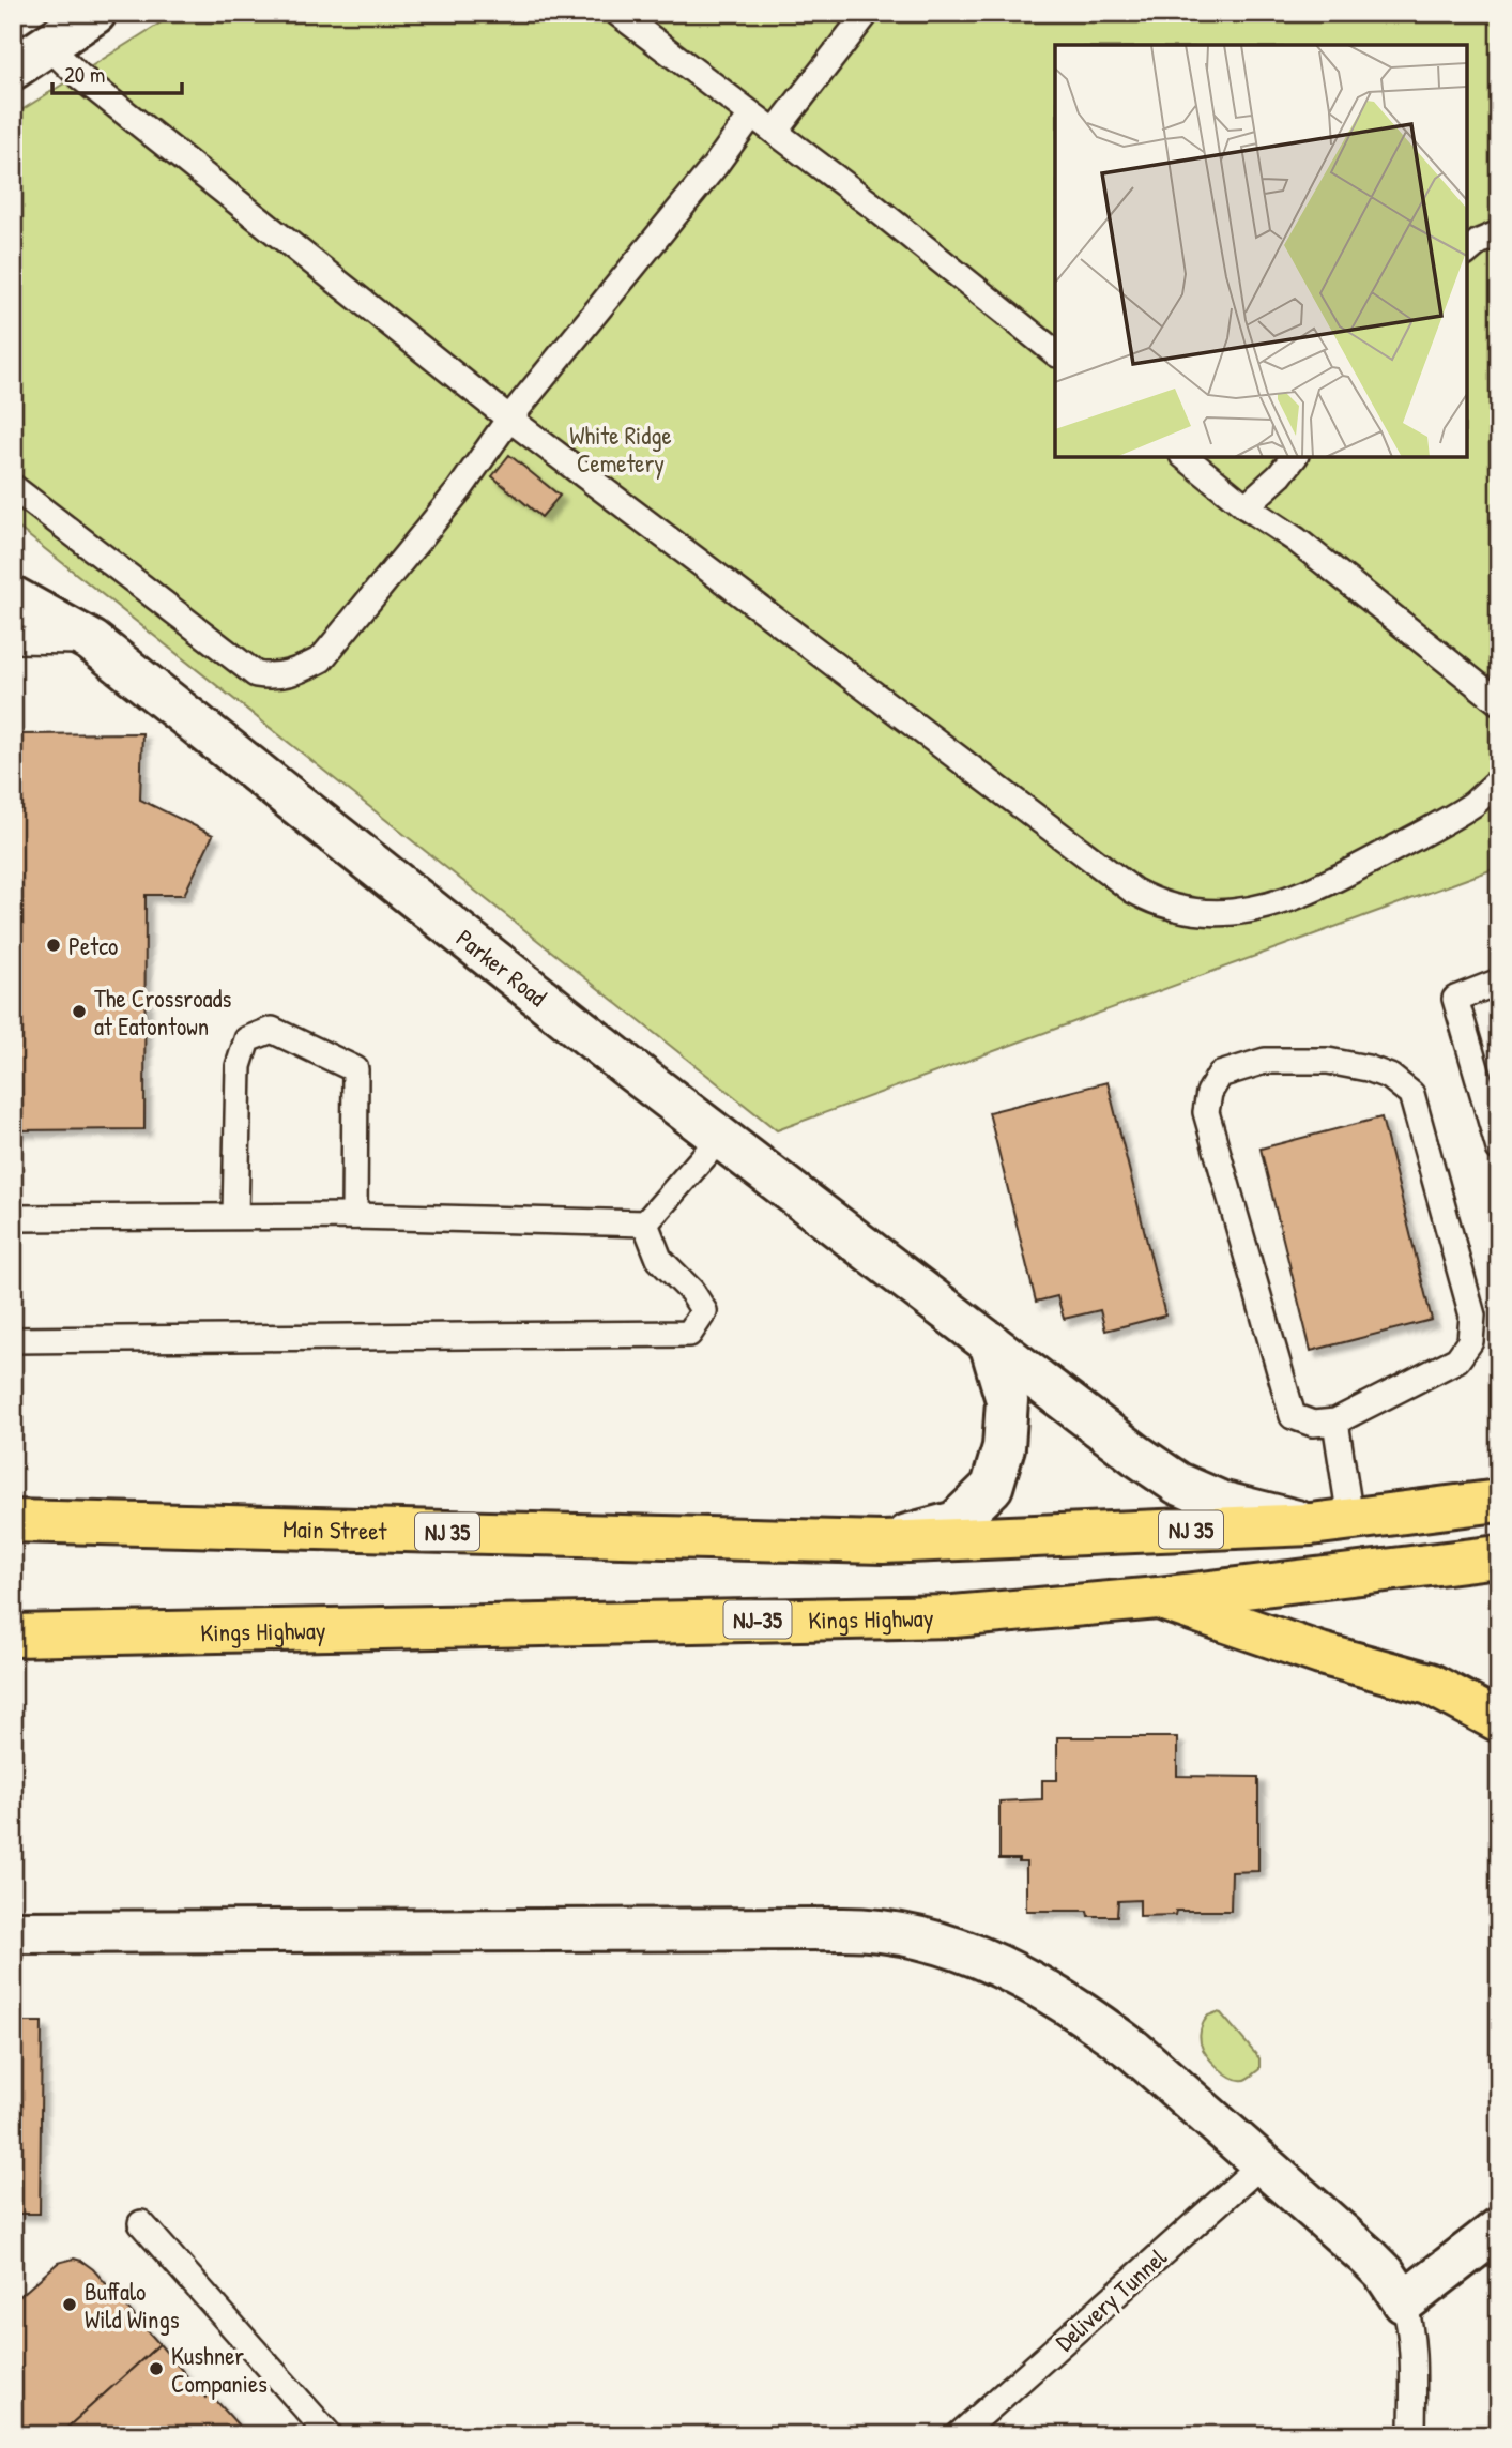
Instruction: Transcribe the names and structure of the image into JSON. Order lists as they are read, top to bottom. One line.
{"streets":{"main road":["Main Street","NJ 35","Kings Highway","NJ-35"],"street":["Parker Road"],"lane":["Delivery Tunnel"]},"crossings":[["Parker Road","NJ 35"],["Main Street","NJ 35"]],"parks":["White Ridge Cemetery"],"places":["Petco","The Crossroads at Eatontown","Buffalo Wild Wings","Kushner Companies"],"scale_bar":"20 m"}
